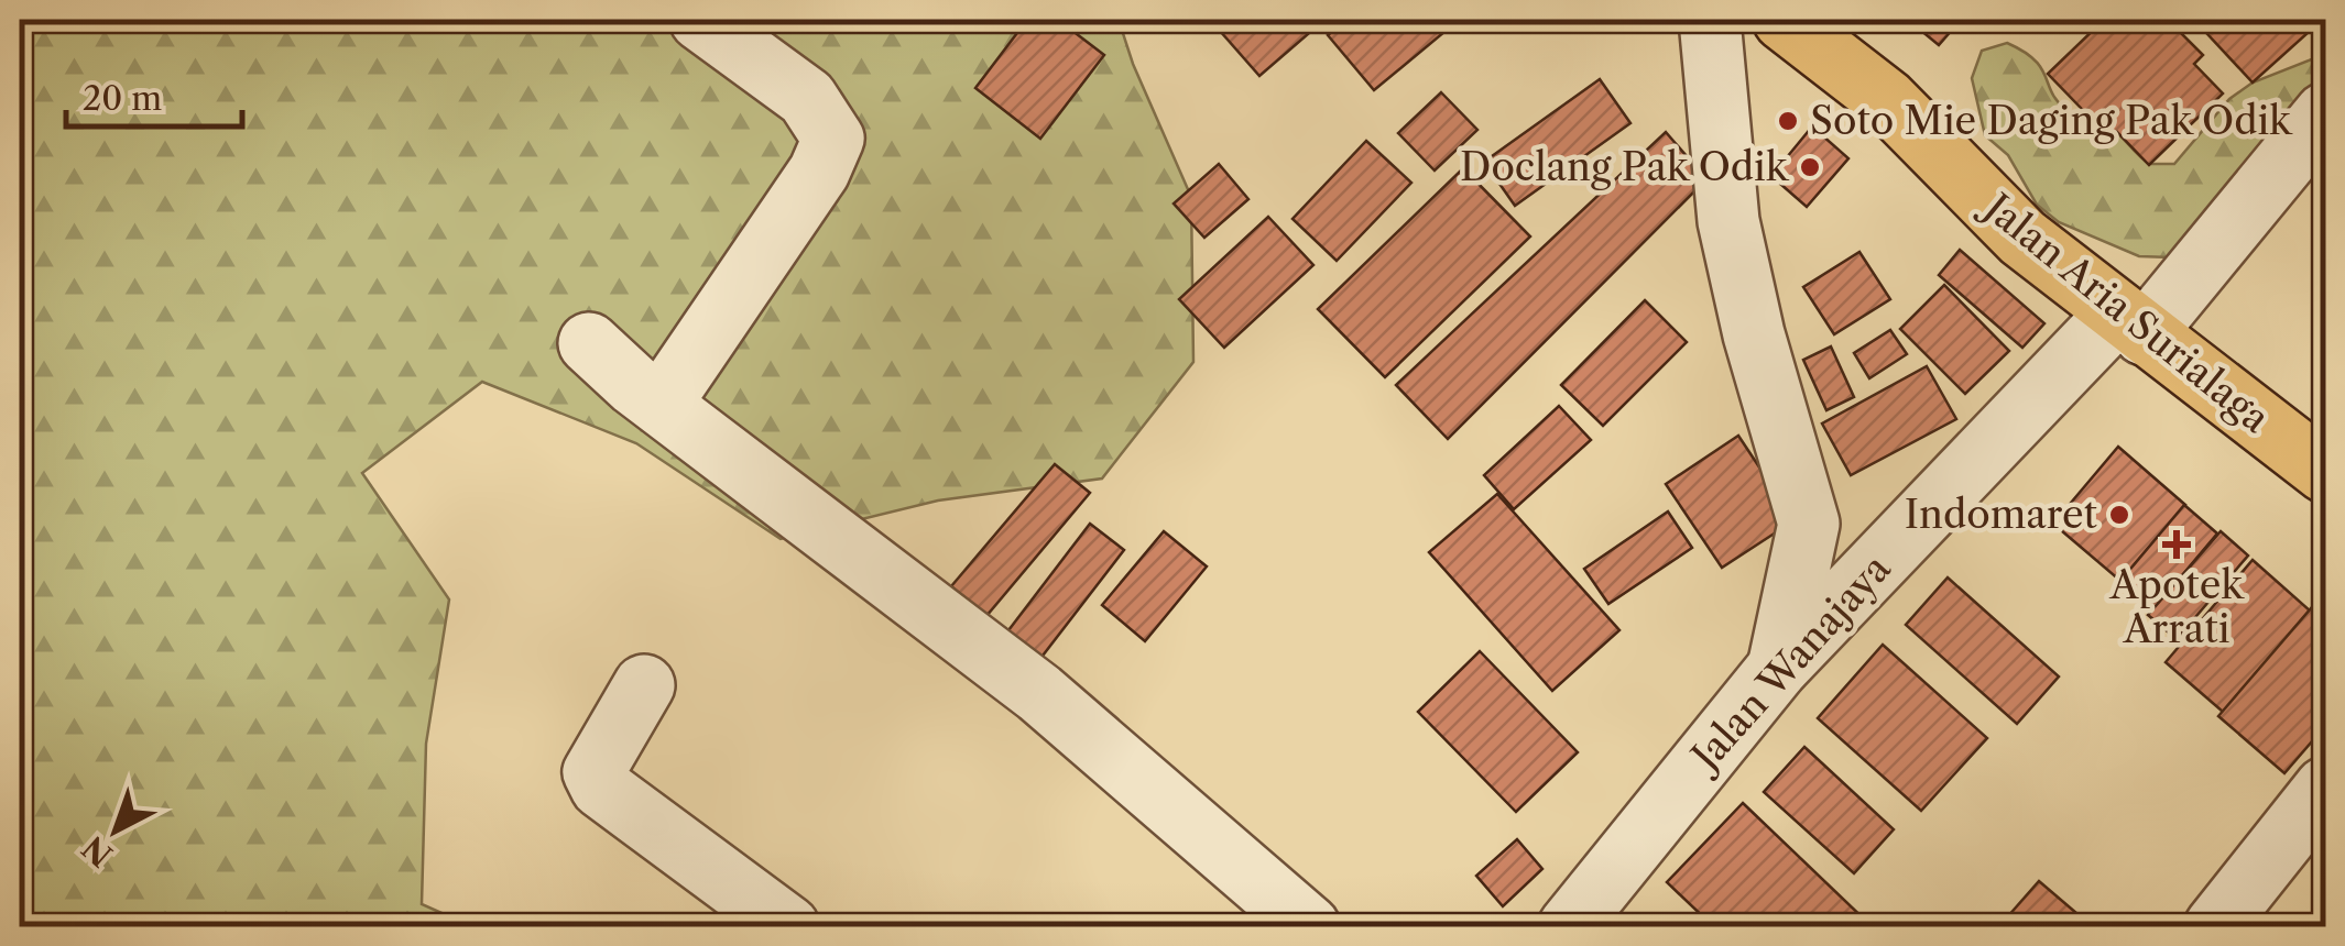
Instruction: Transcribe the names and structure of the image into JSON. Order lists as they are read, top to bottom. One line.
{"streets":{"main road":["Jalan Aria Surialaga"],"street":["Jalan Wanajaya"]},"crossings":[["Jalan Aria Surialaga","Jalan Wanajaya"]],"places":{"other":["Soto Mie Daging Pak Odik","Doclang Pak Odik","Indomaret"],"health":["Apotek Arrati"]},"scale_bar":"20 m","north":"bottom left"}
